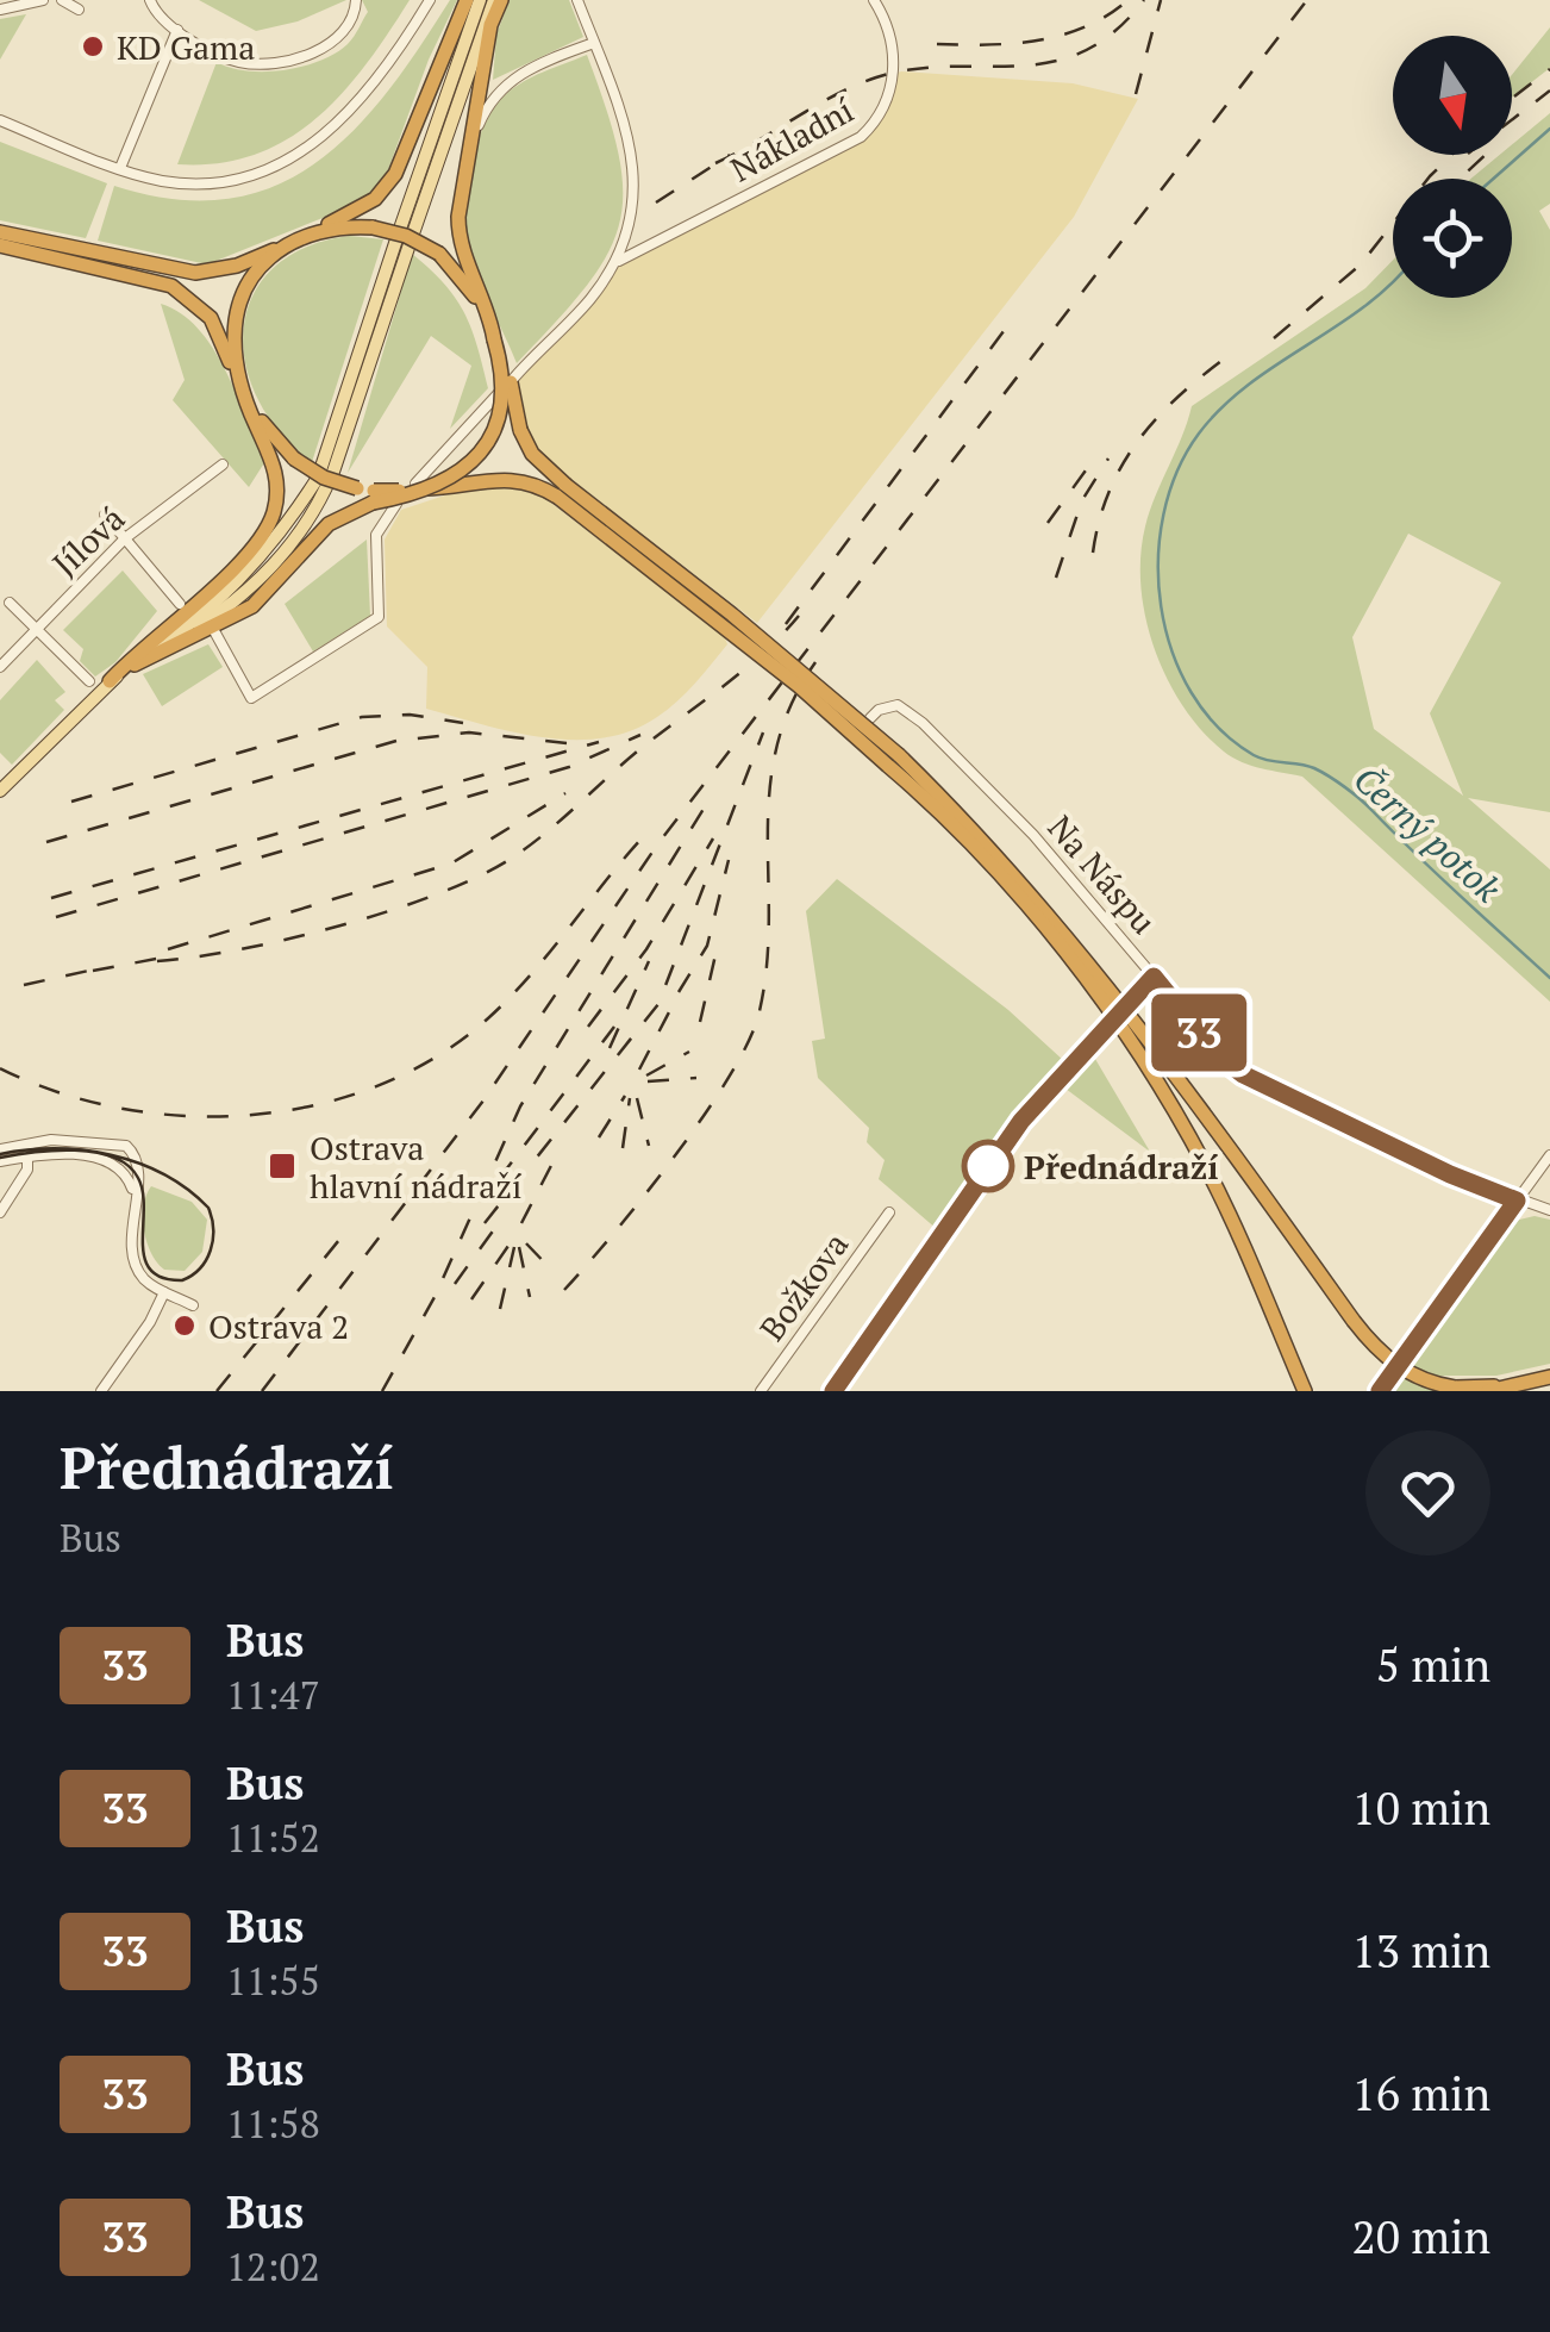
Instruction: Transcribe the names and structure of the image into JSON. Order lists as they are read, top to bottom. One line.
{"streets":{"street":["Nákladní","Jílová","Na Náspu","Božkova"]},"water":["Černý potok"],"places":{"other":["KD Gama","Přednádraží","Ostrava 2"],"transit":["Ostrava hlavní nádraží"]},"lines":["bus line 33"],"north":"bottom","page":{"on_map":"33","heading":["Přednádraží","Bus"],"list":[{"mark":"33","name":"Bus","note":"11:47","value":"5 min"},{"mark":"33","name":"Bus","note":"11:52","value":"10 min"},{"mark":"33","name":"Bus","note":"11:55","value":"13 min"},{"mark":"33","name":"Bus","note":"11:58","value":"16 min"},{"mark":"33","name":"Bus","note":"12:02","value":"20 min"}]}}
